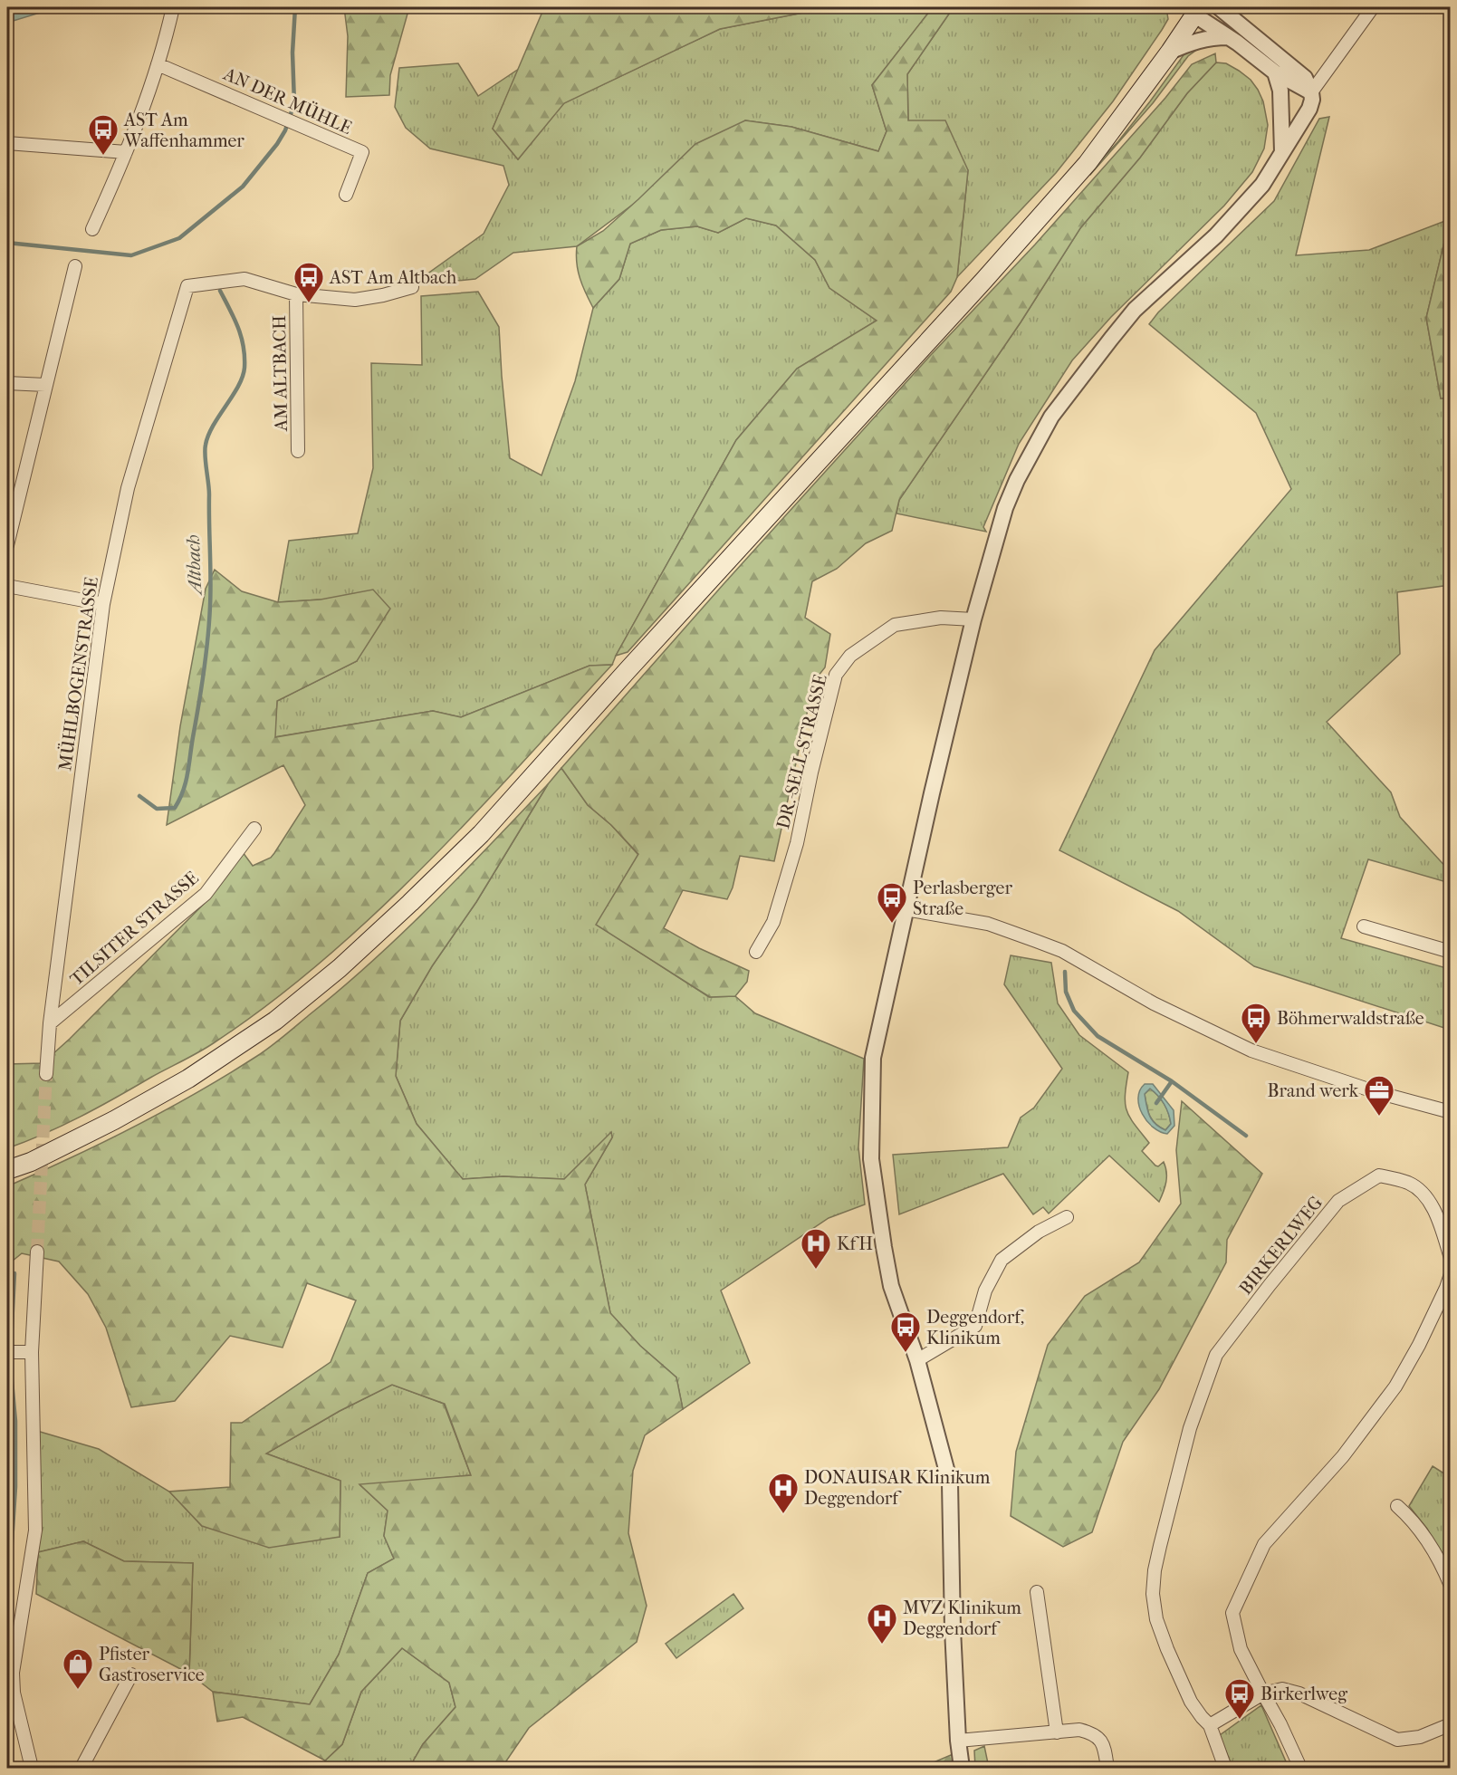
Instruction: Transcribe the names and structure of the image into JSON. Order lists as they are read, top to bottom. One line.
{"streets":{"street":["AN DER MÜHLE","AM ALTBACH","MÜHLBOGENSTRASSE","DR.-SELL-STRASSE","TILSITER STRASSE","BIRKERLWEG"]},"crossings":[["AM ALTBACH","MÜHLBOGENSTRASSE"],["MÜHLBOGENSTRASSE","TILSITER STRASSE"]],"water":["Altbach"],"places":{"bus stop":["AST Am Waffenhammer","AST Am Altbach","Perlasberger Straße","Böhmerwaldstraße","Deggendorf, Klinikum","Birkerlweg"],"office":["Brand werk"],"hospital":["KfH","DONAUISAR Klinikum Deggendorf","MVZ Klinikum Deggendorf"],"shop":["Pfister Gastroservice"]}}
